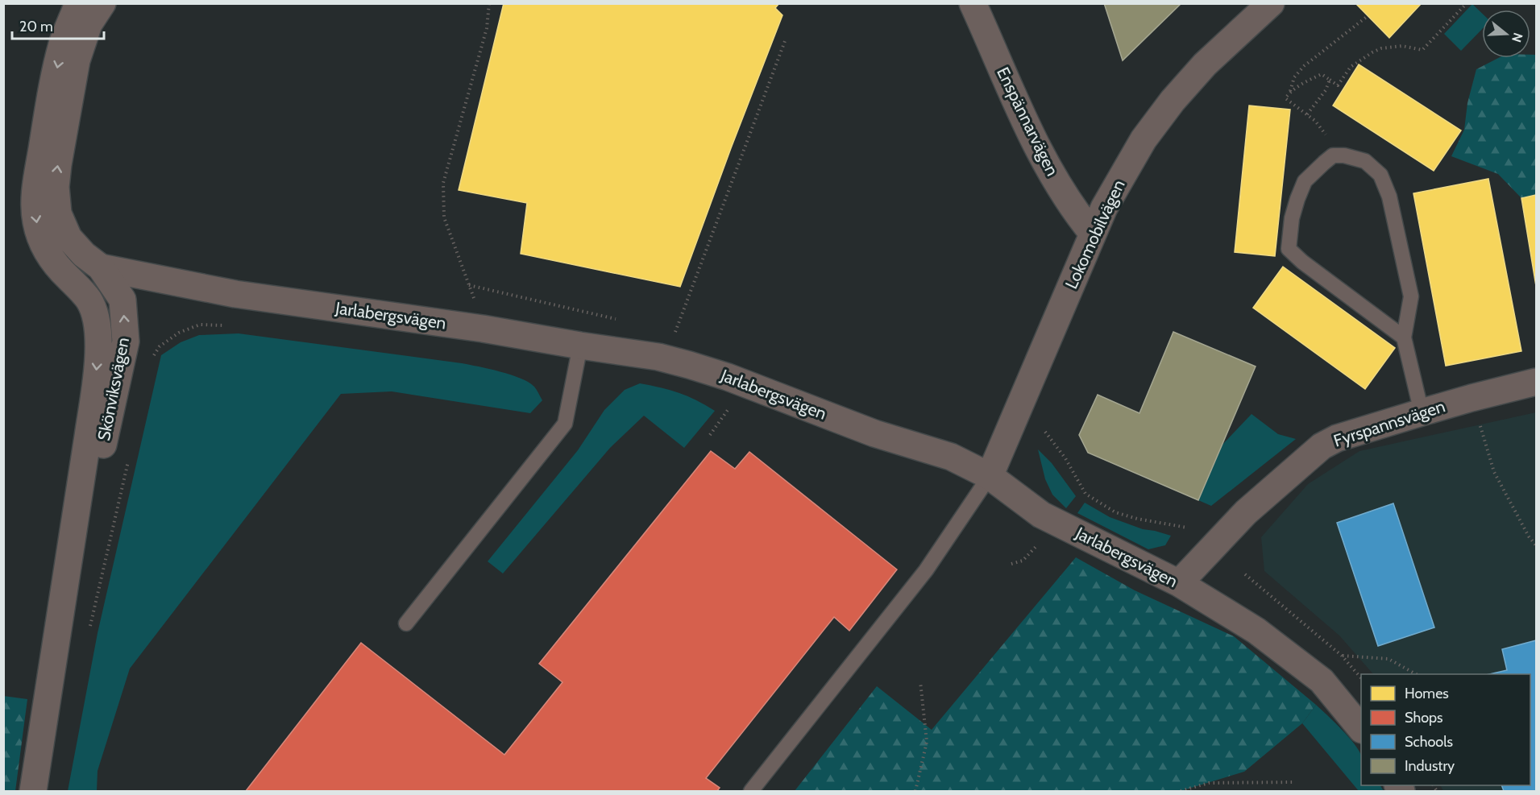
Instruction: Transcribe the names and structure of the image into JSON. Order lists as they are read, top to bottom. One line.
{"streets":{"street":["Enspännarvägen","Lokomobilvägen","Jarlabergsvägen","Skönviksvägen","Fyrspannsvägen"]},"crossings":[["Enspännarvägen","Lokomobilvägen"],["Lokomobilvägen","Jarlabergsvägen"],["Jarlabergsvägen","Skönviksvägen"],["Jarlabergsvägen","Fyrspannsvägen"]],"legend":["Homes","Shops","Schools","Industry"],"scale_bar":"20 m","north":"right"}
